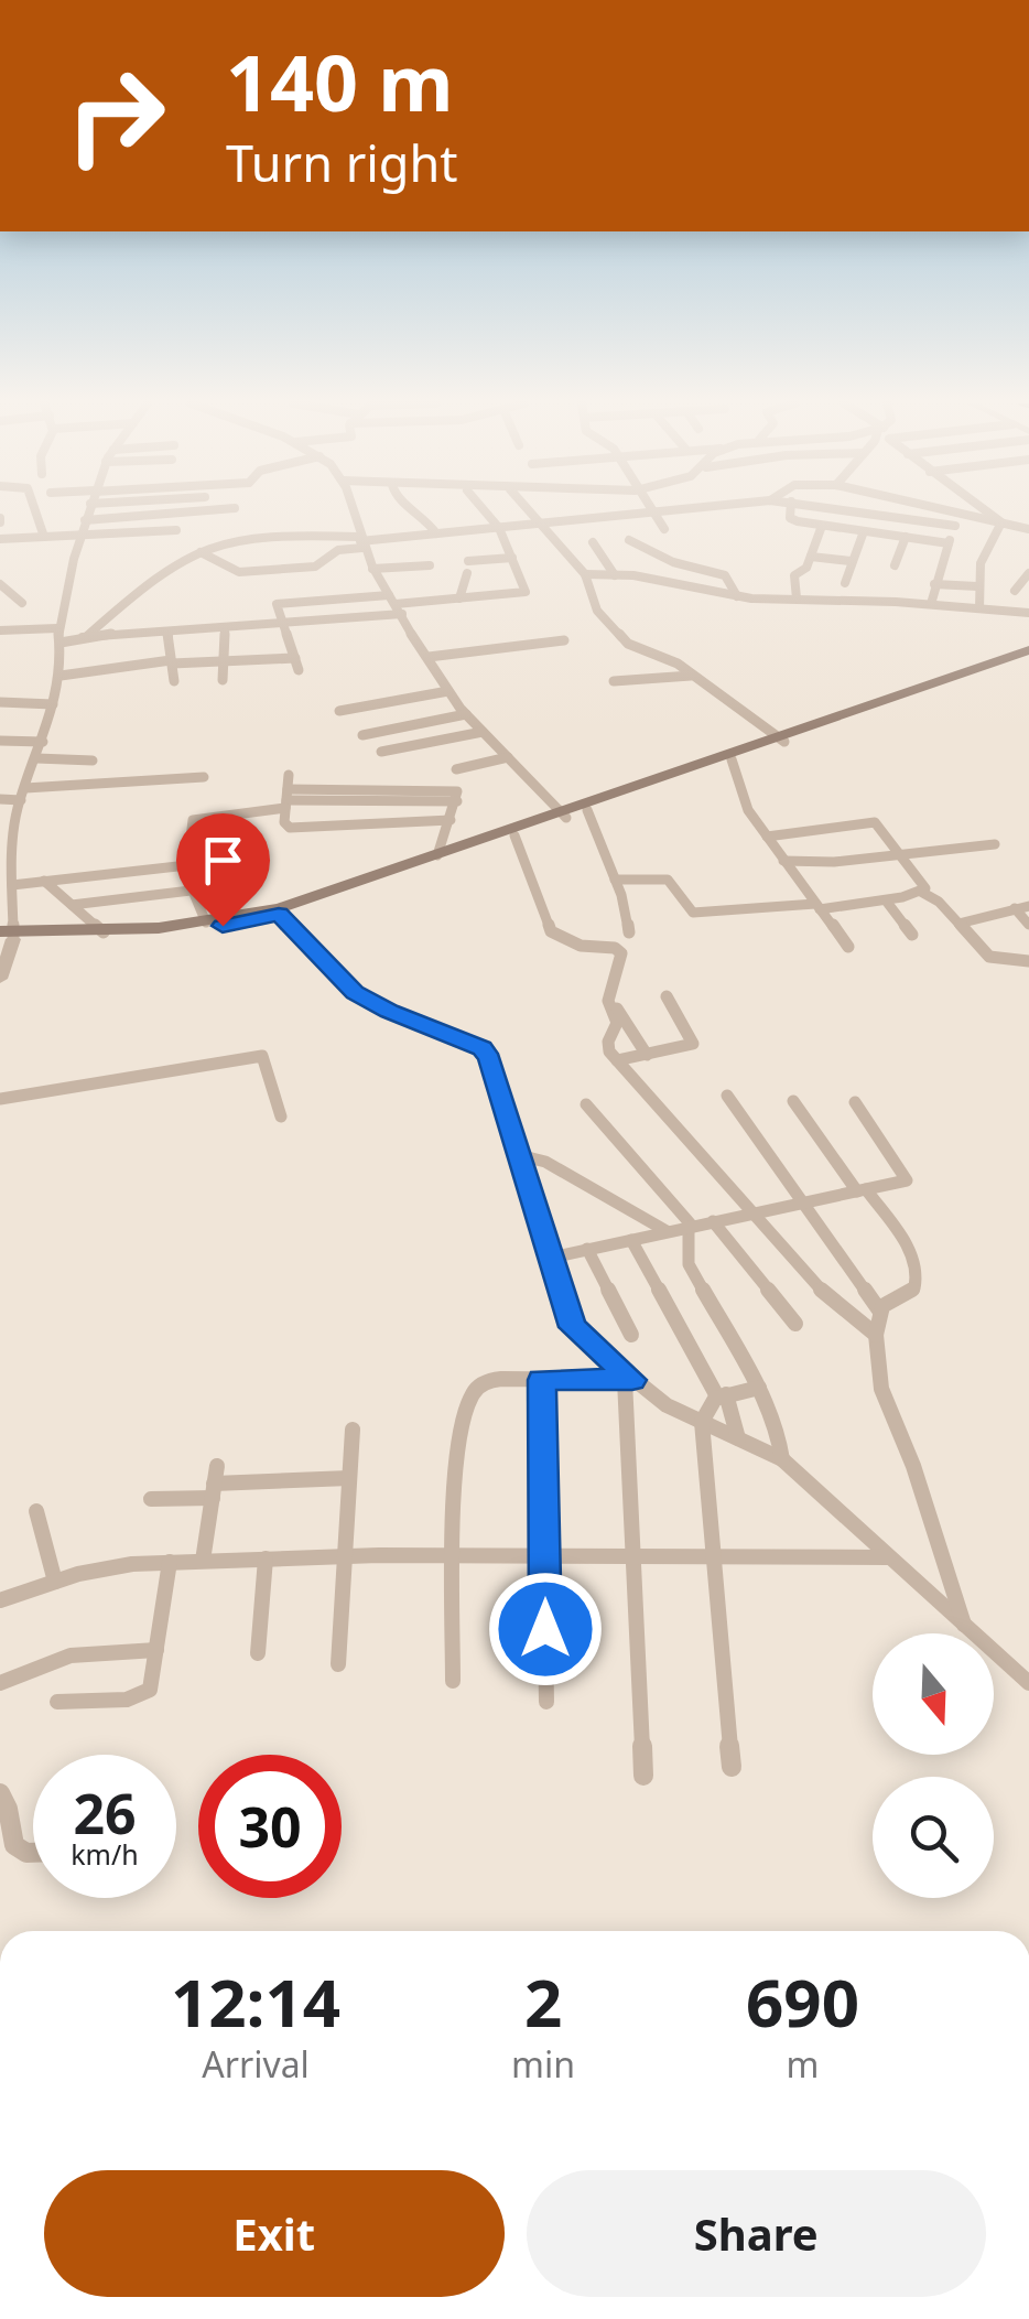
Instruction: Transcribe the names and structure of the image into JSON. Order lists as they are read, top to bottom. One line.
{"north":"bottom","page":{"turn":["140 m","Turn right"],"speed":"26 km/h","limit":"30","eta":["12:14","Arrival","2","min","690","m"],"buttons":["Exit","Share"]}}
